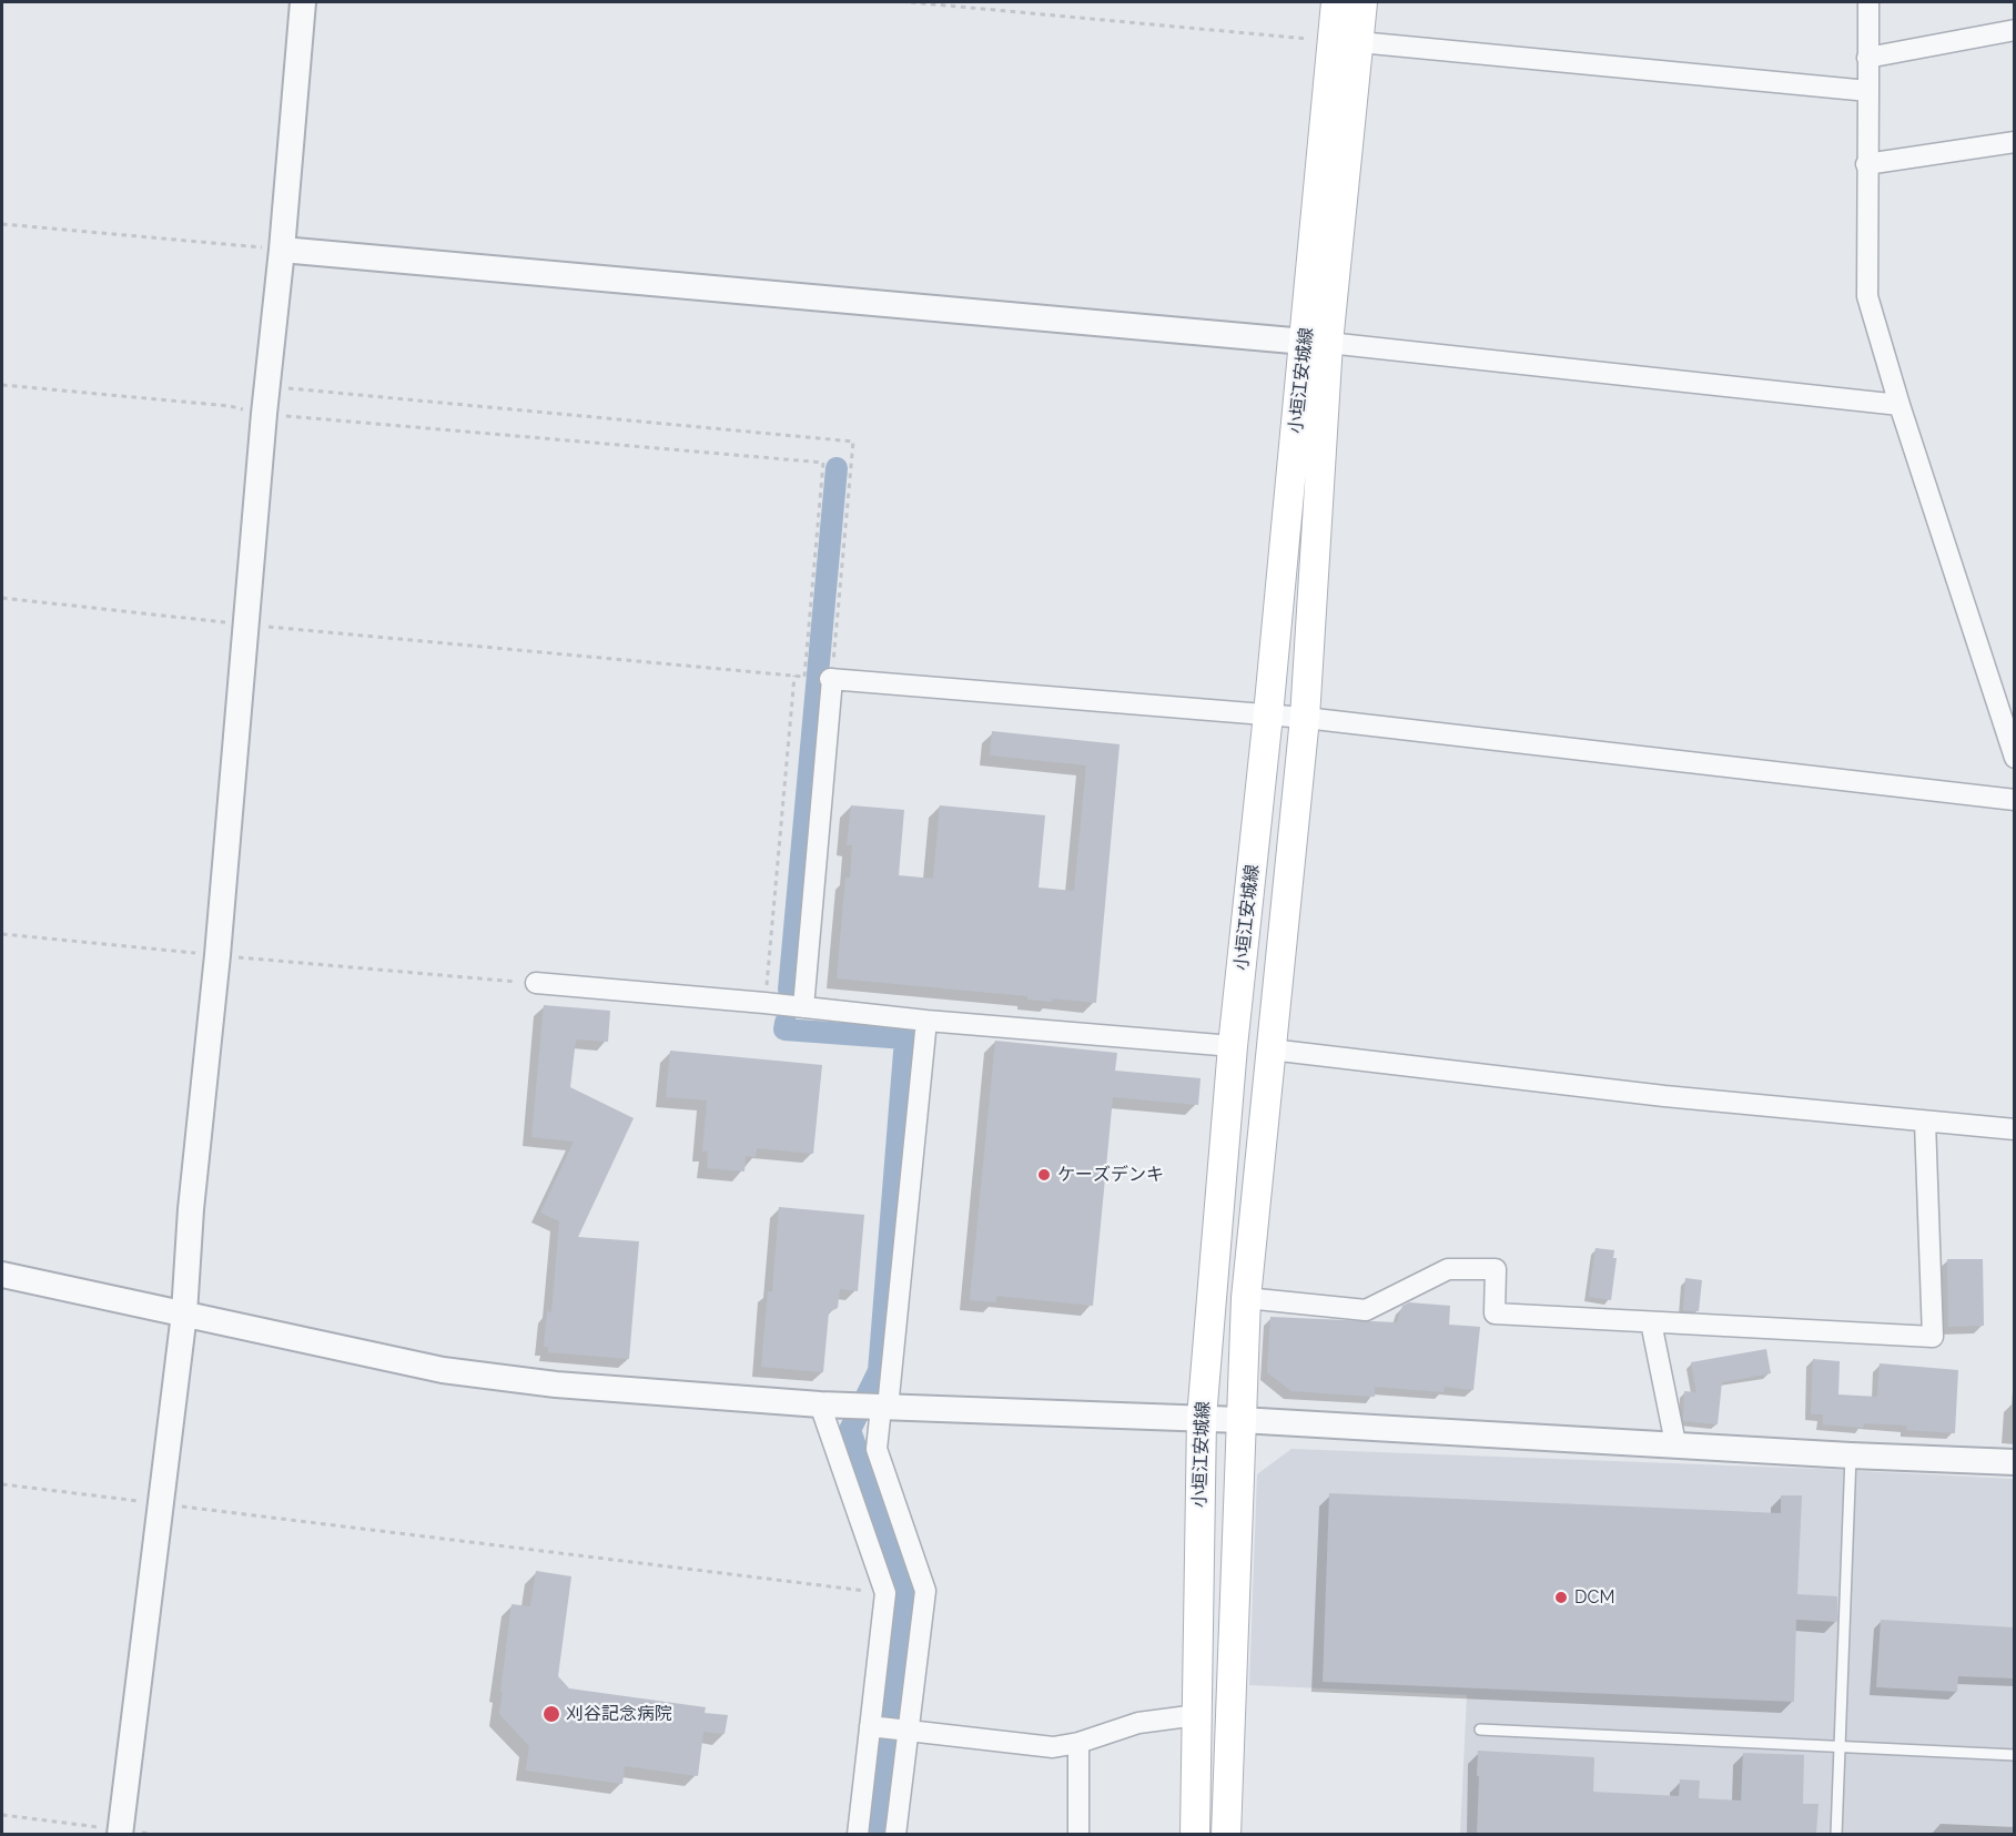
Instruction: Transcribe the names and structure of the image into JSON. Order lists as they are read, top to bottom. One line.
{"streets":{"main road":["小垣江安城線"]},"places":["ケーズデンキ","DCM","刈谷記念病院"]}
